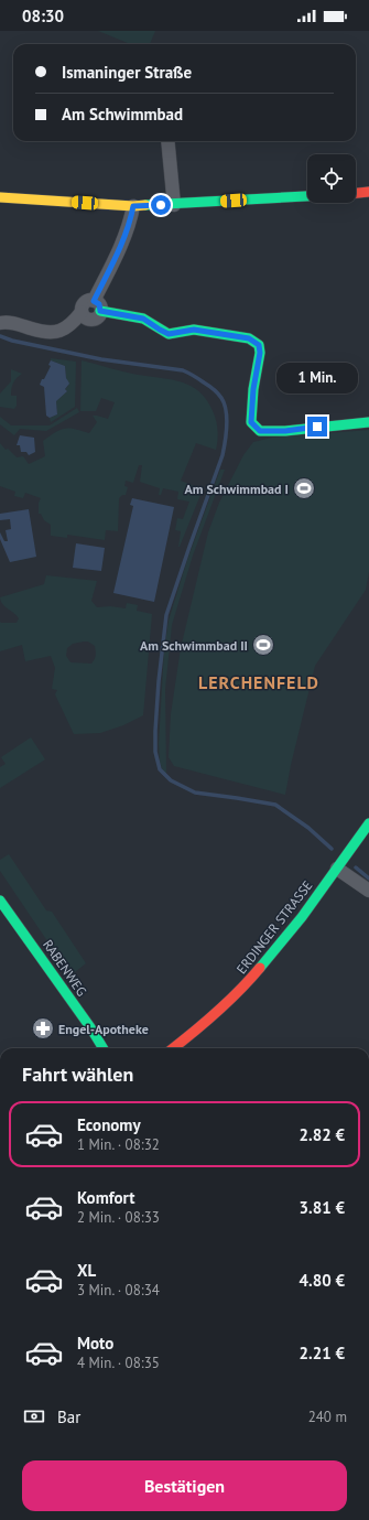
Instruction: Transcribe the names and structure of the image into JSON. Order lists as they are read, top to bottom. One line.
{"streets":{"street":["ERDINGER STRASSE","RABENWEG"]},"districts":["LERCHENFELD"],"places":{"sports":["Am Schwimmbad I","Am Schwimmbad II"],"pharmacy":["Engel-Apotheke"]},"page":{"status":"08:30","banner":["Ismaninger Straße","Am Schwimmbad"],"bubble":"1 Min.","heading":"Fahrt wählen","list":[{"name":"Economy","note":"1 Min. · 08:32","value":"2.82 €"},{"name":"Komfort","note":"2 Min. · 08:33","value":"3.81 €"},{"name":"XL","note":"3 Min. · 08:34","value":"4.80 €"},{"name":"Moto","note":"4 Min. · 08:35","value":"2.21 €"}],"pay":["Bar","240 m"],"buttons":"Bestätigen"}}
